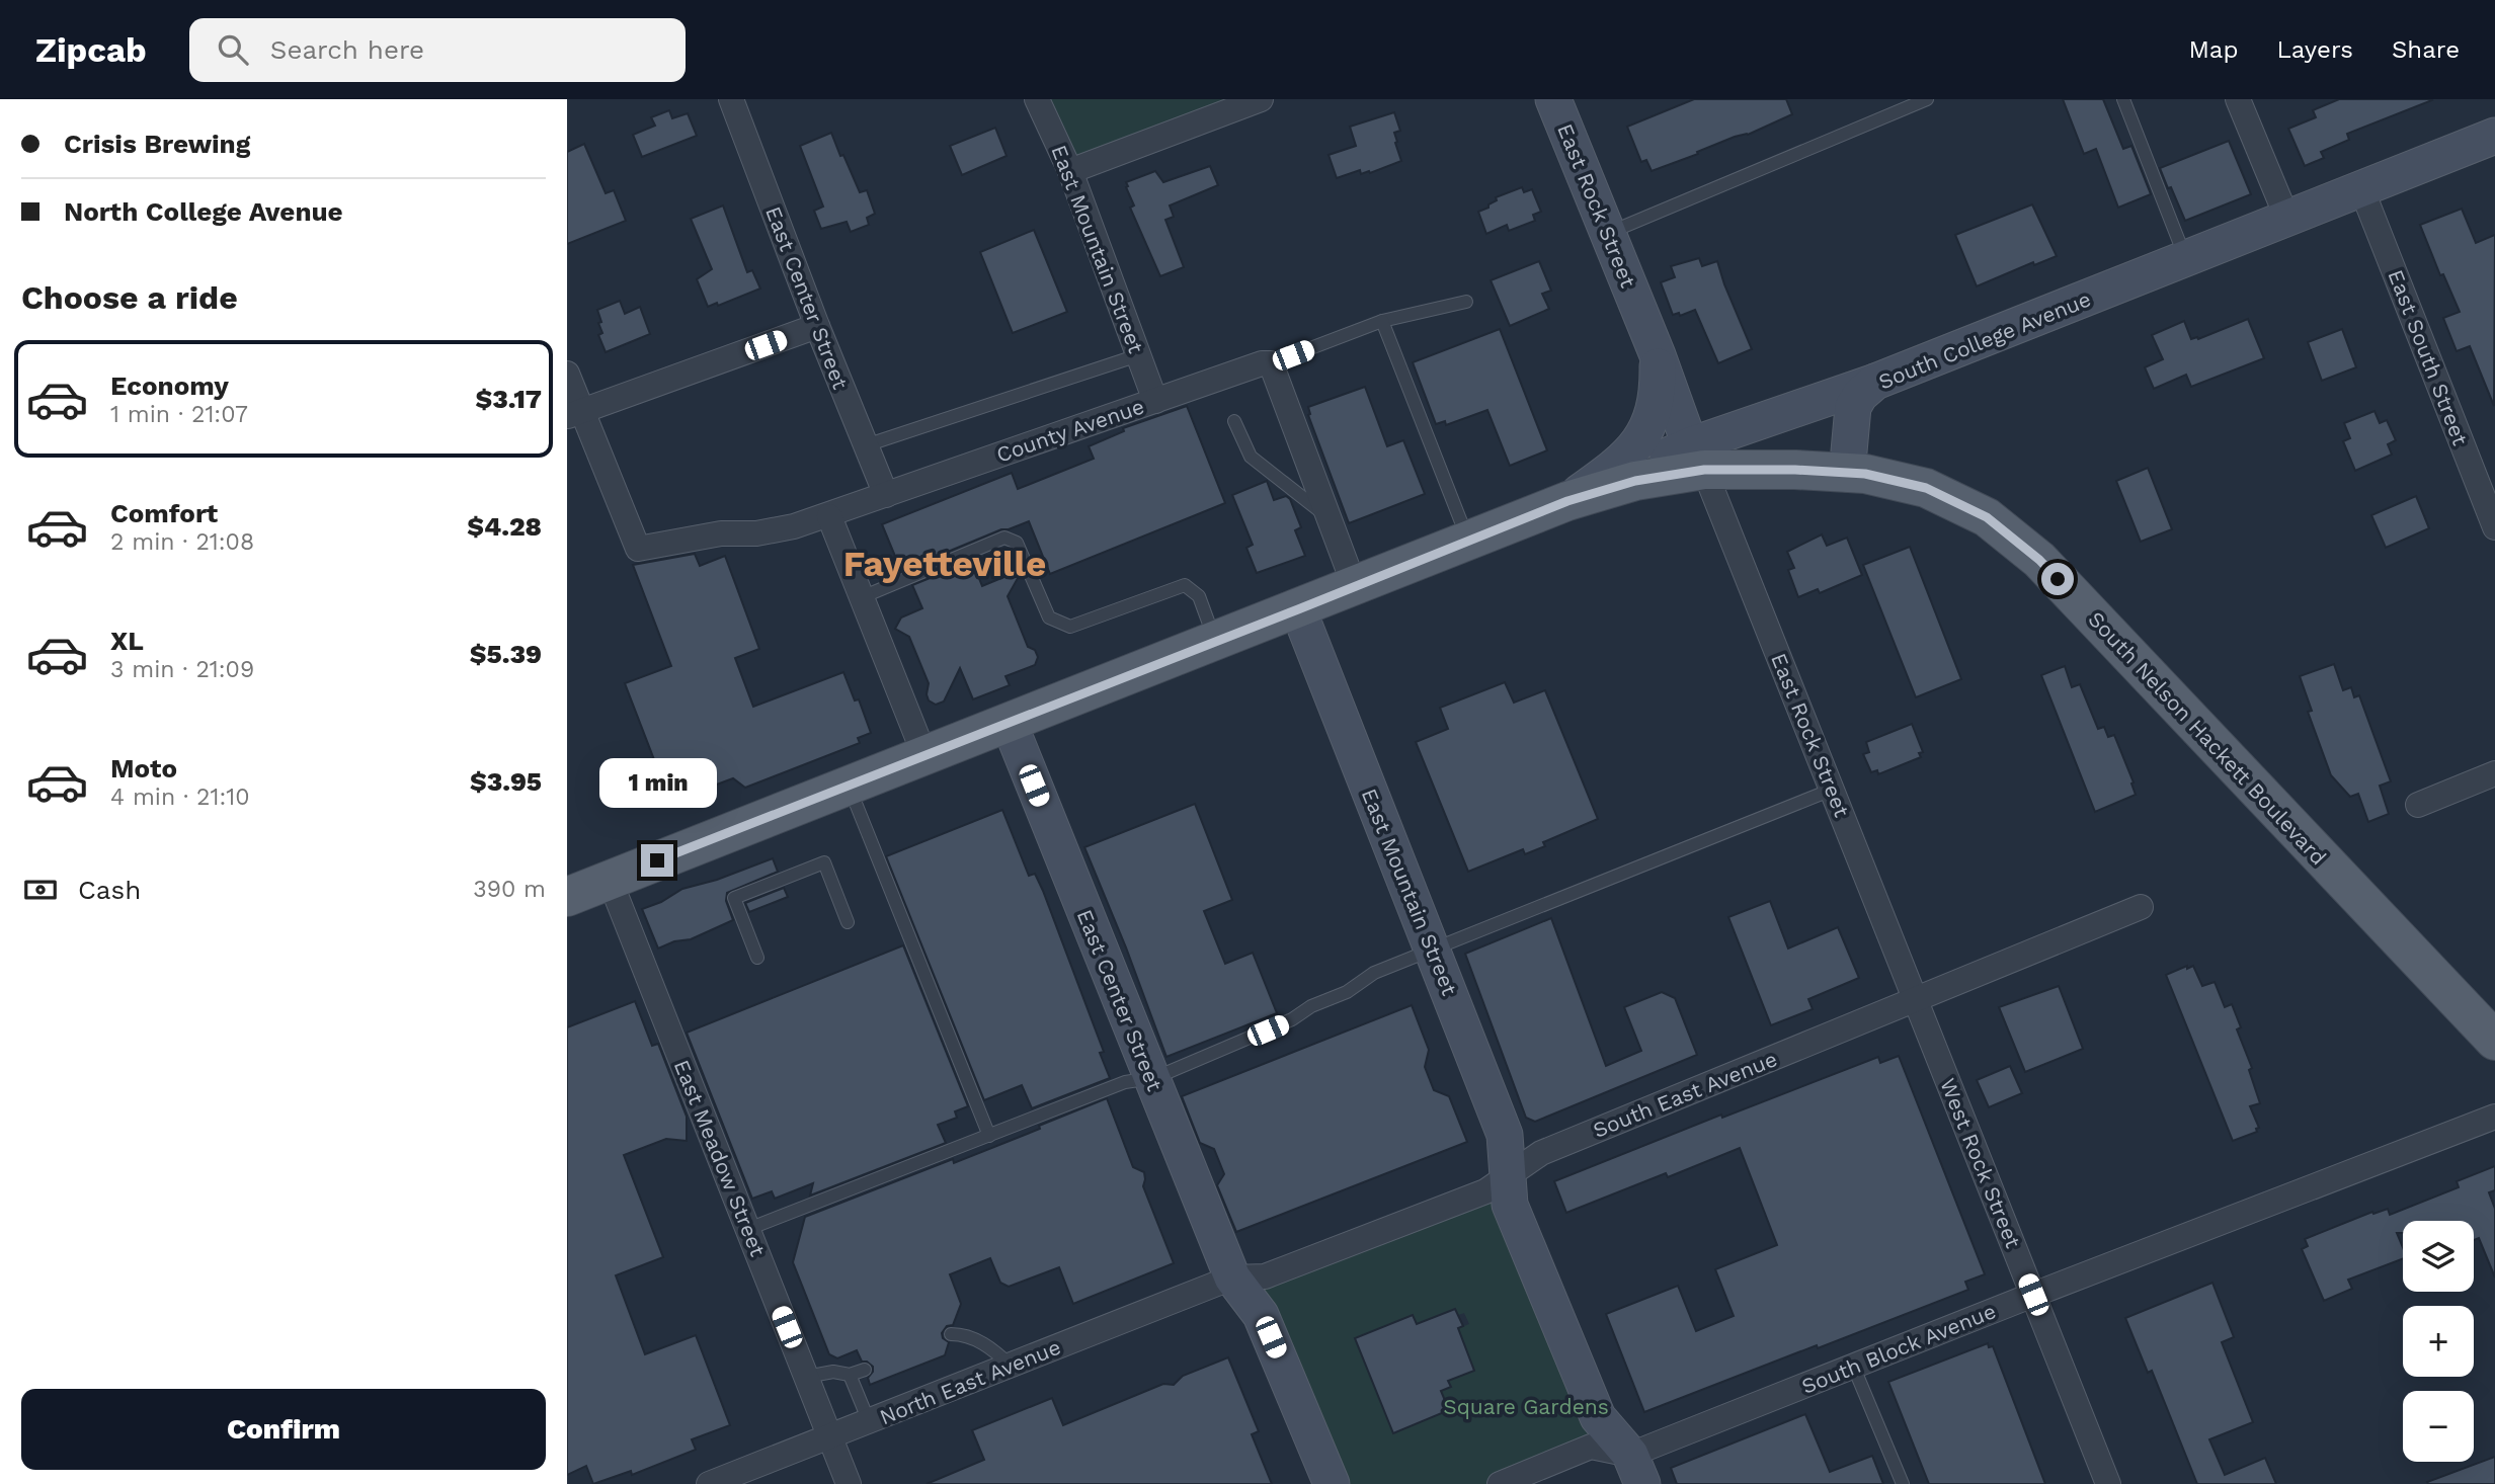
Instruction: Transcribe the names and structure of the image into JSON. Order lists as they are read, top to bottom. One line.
{"streets":{"main road":["South Nelson Hackett Boulevard"],"street":["East Rock Street","East Mountain Street","East Center Street","South College Avenue","East South Street","County Avenue","South East Avenue","East Meadow Street","West Rock Street","South Block Avenue","North East Avenue"]},"crossings":[["East Rock Street","South East Avenue"],["East Rock Street","West Rock Street"],["East Mountain Street","County Avenue"],["East Mountain Street","South East Avenue"],["East Mountain Street","South Block Avenue"],["East Center Street","County Avenue"],["East Center Street","South East Avenue"],["East Center Street","North East Avenue"],["South College Avenue","East South Street"],["South College Avenue","South Nelson Hackett Boulevard"],["South East Avenue","West Rock Street"],["South East Avenue","North East Avenue"],["East Meadow Street","North East Avenue"],["West Rock Street","South Block Avenue"]],"districts":["Fayetteville"],"parks":["Square Gardens"],"page":{"header":"Zipcab","search":"Search here","nav":["Map","Layers","Share"],"banner":["Crisis Brewing","North College Avenue"],"heading":"Choose a ride","list":[{"name":"Economy","note":"1 min · 21:07","value":"$3.17"},{"name":"Comfort","note":"2 min · 21:08","value":"$4.28"},{"name":"XL","note":"3 min · 21:09","value":"$5.39"},{"name":"Moto","note":"4 min · 21:10","value":"$3.95"}],"bubble":"1 min","pay":["Cash","390 m"],"map_buttons":["+","−"],"buttons":"Confirm"}}
